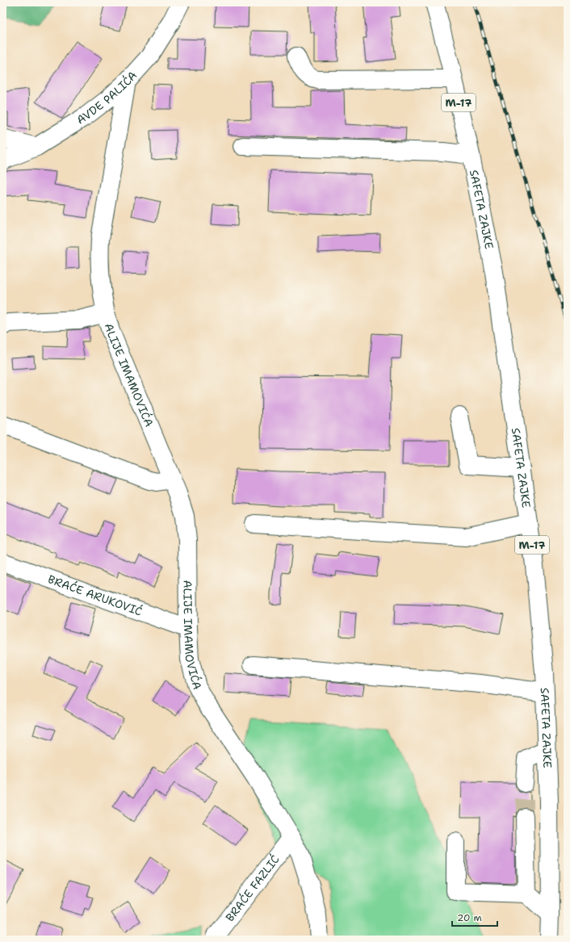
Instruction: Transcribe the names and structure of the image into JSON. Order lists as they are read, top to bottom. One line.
{"streets":{"street":["AVDE PALIĆA","M-17","SAFETA ZAJKE","ALIJE IMAMOVIĆA","BRAĆE ARUKOVIĆ","BRAĆE FAZLIĆ"]},"crossings":[["AVDE PALIĆA","ALIJE IMAMOVIĆA"],["ALIJE IMAMOVIĆA","BRAĆE ARUKOVIĆ"],["ALIJE IMAMOVIĆA","BRAĆE FAZLIĆ"]],"scale_bar":"20 m"}
